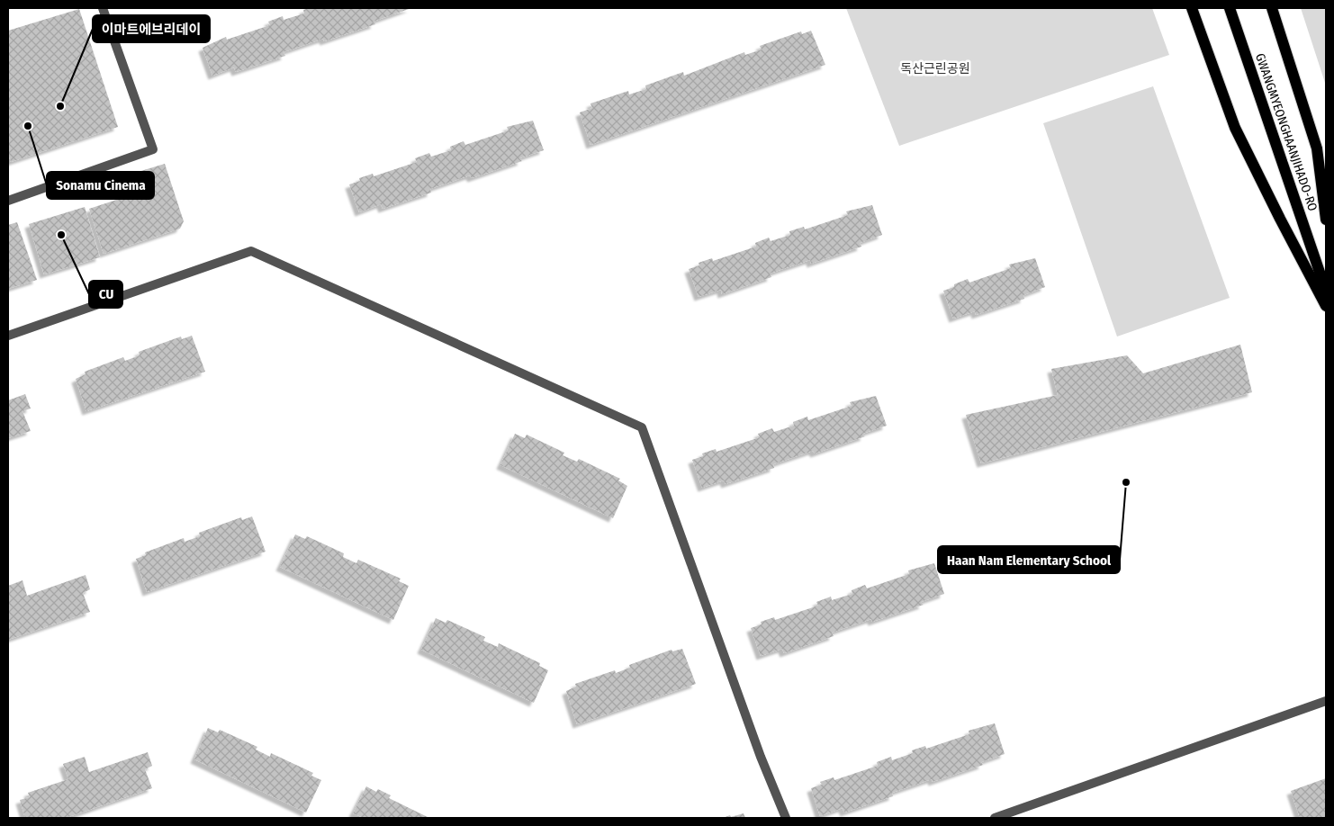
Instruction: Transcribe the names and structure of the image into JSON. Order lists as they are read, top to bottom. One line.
{"streets":{"main road":["GWANGMYEONGHAANJIHADO-RO"]},"parks":["독산근린공원"],"places":["이마트에브리데이","Sonamu Cinema","CU","Haan Nam Elementary School"]}
